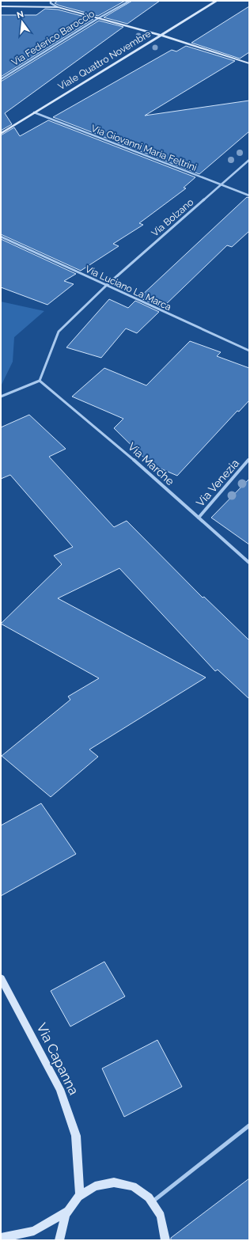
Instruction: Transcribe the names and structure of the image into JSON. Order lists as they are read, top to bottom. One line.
{"streets":{"main road":["Viale Quattro Novembre","Via Capanna"],"street":["Via Federico Baroccio","Via Giovanni Maria Feltrini","Via Bolzano","Via Luciano La Marca","Via Marche","Via Venezia"]},"crossings":[["Viale Quattro Novembre","Via Giovanni Maria Feltrini"],["Via Giovanni Maria Feltrini","Via Bolzano"],["Via Bolzano","Via Luciano La Marca"],["Via Marche","Via Venezia"]],"north":"top"}
